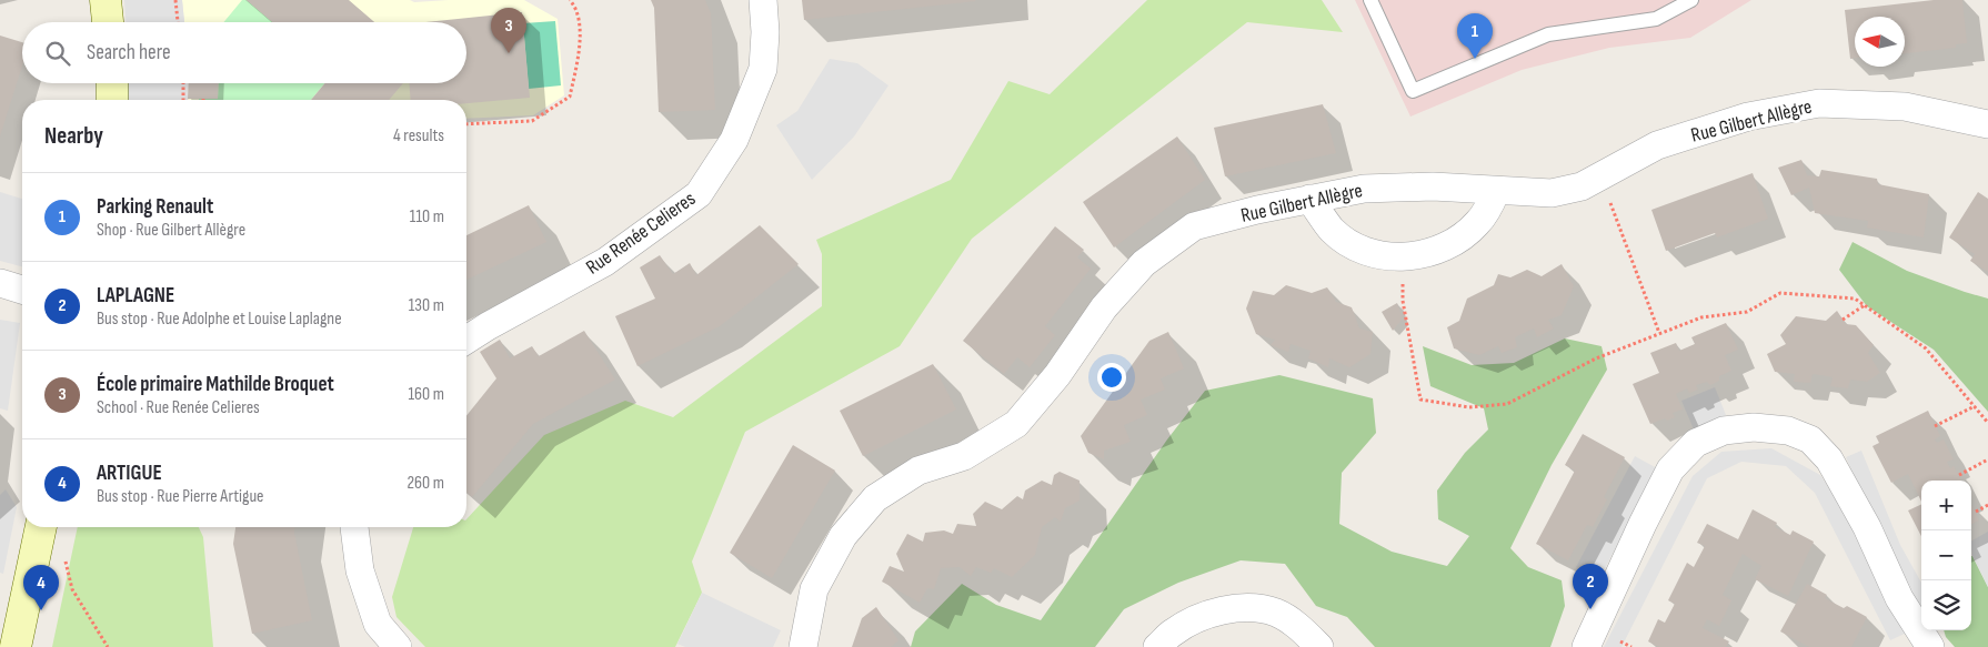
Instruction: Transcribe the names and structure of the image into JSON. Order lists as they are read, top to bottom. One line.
{"streets":{"street":["Rue Gilbert Allègre","Rue Renée Celieres"]},"north":"left","page":{"pins":["3","1","2","4"],"search":"Search here","heading":["Nearby","4 results"],"list":[{"mark":"1","name":"Parking Renault","note":"Shop · Rue Gilbert Allègre","value":"110 m"},{"mark":"2","name":"LAPLAGNE","note":"Bus stop · Rue Adolphe et Louise Laplagne","value":"130 m"},{"mark":"3","name":"École primaire Mathilde Broquet","note":"School · Rue Renée Celieres","value":"160 m"},{"mark":"4","name":"ARTIGUE","note":"Bus stop · Rue Pierre Artigue","value":"260 m"}],"map_buttons":["+","−"]}}
